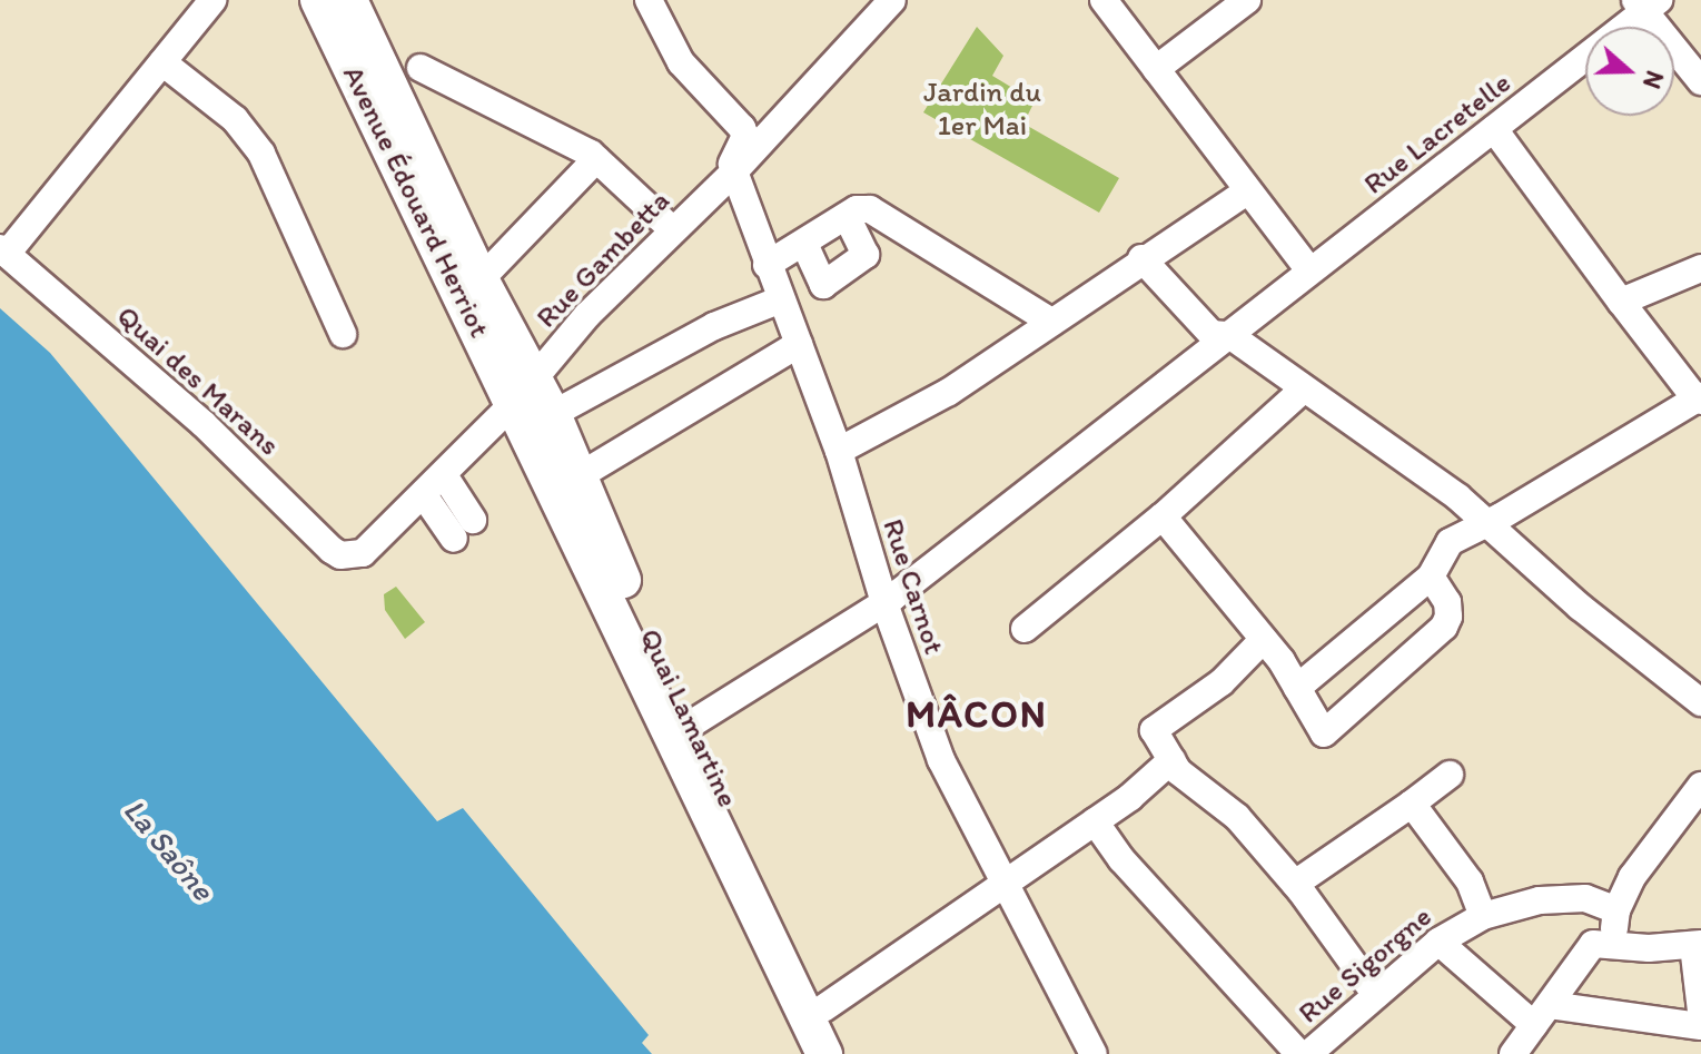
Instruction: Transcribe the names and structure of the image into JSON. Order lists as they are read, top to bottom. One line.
{"streets":{"main road":["Avenue Édouard Herriot","Quai Lamartine"],"street":["Rue Lacretelle","Rue Gambetta","Quai des Marans","Rue Carnot","Rue Sigorgne"]},"crossings":[["Rue Lacretelle","Rue Carnot"],["Rue Lacretelle","Quai Lamartine"],["Avenue Édouard Herriot","Rue Gambetta"],["Avenue Édouard Herriot","Quai Lamartine"],["Rue Gambetta","Quai des Marans"],["Rue Gambetta","Rue Carnot"],["Rue Gambetta","Quai Lamartine"]],"districts":["MÂCON"],"water":["La Saône"],"parks":["Jardin du 1er Mai"],"north":"right"}
